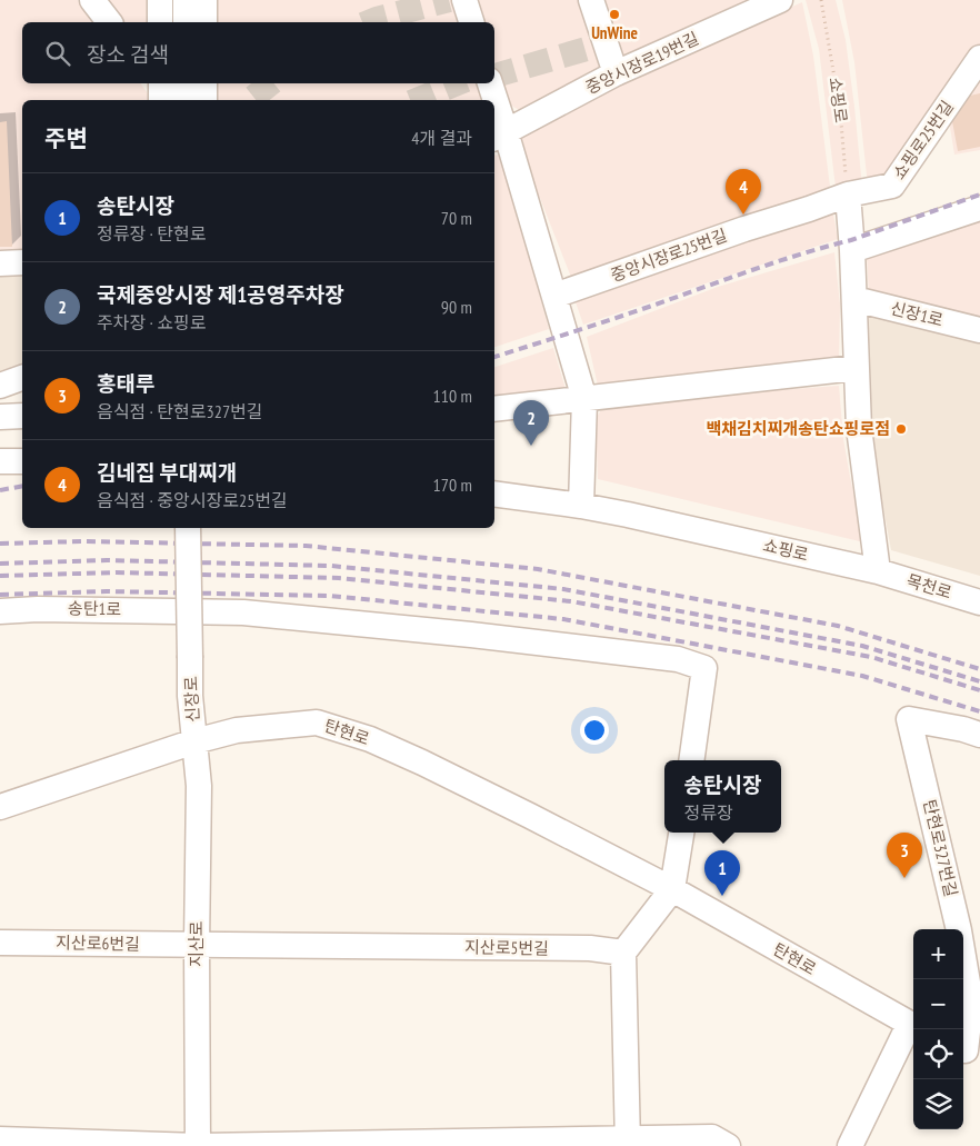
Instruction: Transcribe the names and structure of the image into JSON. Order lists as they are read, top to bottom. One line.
{"streets":{"street":["중앙시장로19번길","쇼핑로","쇼핑로25번길","중앙시장로25번길","신장1로","목천로","송탄1로","신장로","탄현로","탄현로327번길","지산로6번길","지산로","지산로5번길"]},"crossings":[["쇼핑로","쇼핑로25번길"],["쇼핑로","중앙시장로25번길"],["쇼핑로","목천로"],["쇼핑로25번길","중앙시장로25번길"],["신장로","탄현로"],["신장로","지산로"],["탄현로","지산로"],["지산로6번길","지산로"],["지산로6번길","지산로5번길"],["지산로","지산로5번길"]],"places":["UnWine","백채김치찌개송탄쇼핑로점"],"page":{"search":"장소 검색","heading":["주변","4개 결과"],"pins":["4","2","3","1"],"list":[{"mark":"1","name":"송탄시장","note":"정류장 · 탄현로","value":"70 m"},{"mark":"2","name":"국제중앙시장 제1공영주차장","note":"주차장 · 쇼핑로","value":"90 m"},{"mark":"3","name":"홍태루","note":"음식점 · 탄현로327번길","value":"110 m"},{"mark":"4","name":"김네집 부대찌개","note":"음식점 · 중앙시장로25번길","value":"170 m"}],"popup":["송탄시장","정류장"],"map_buttons":["+","−"]}}
